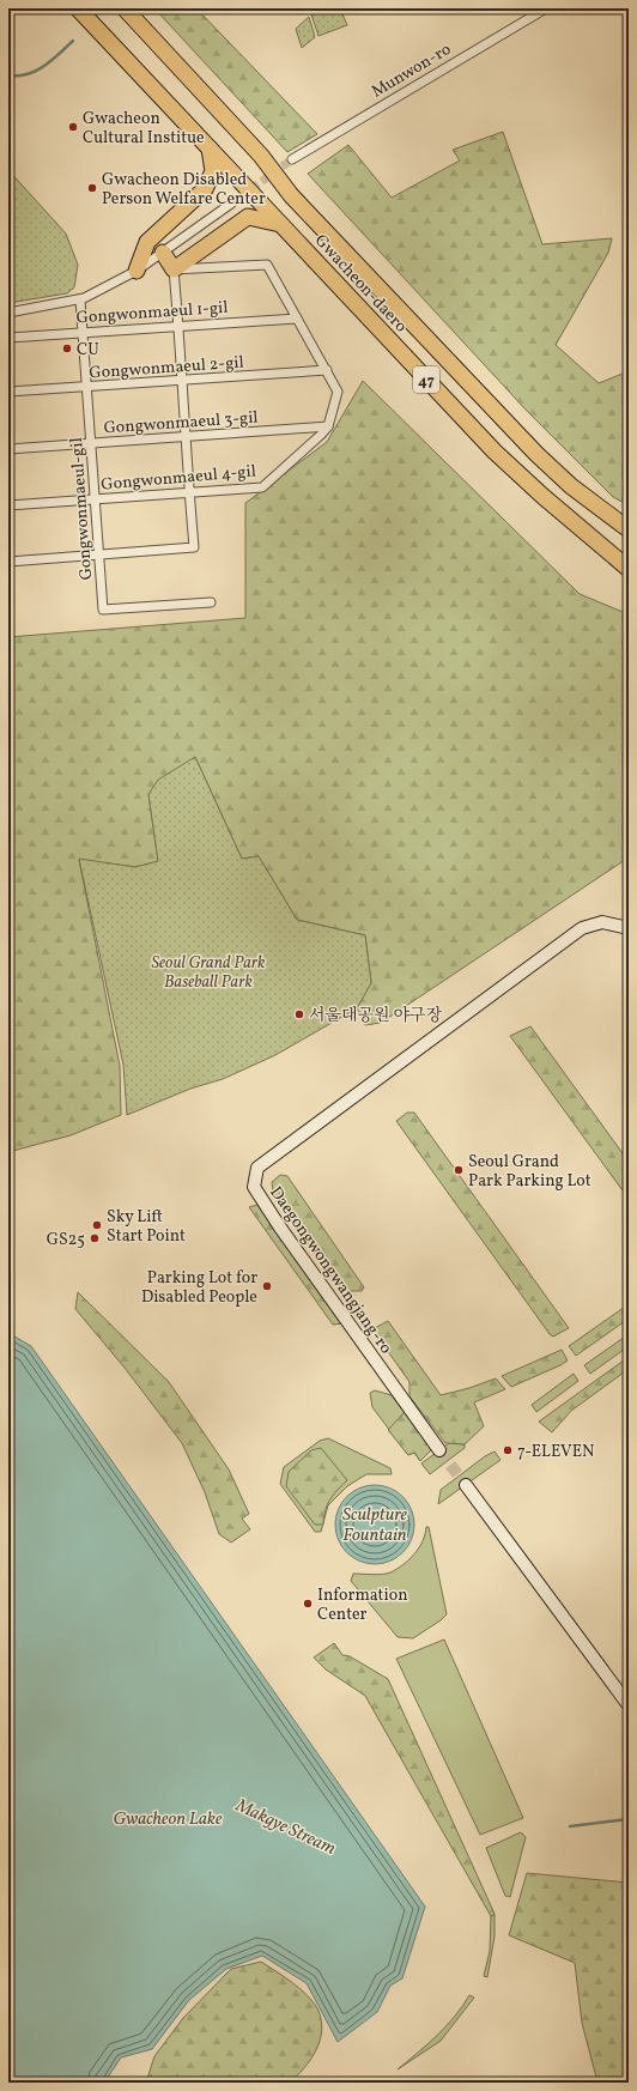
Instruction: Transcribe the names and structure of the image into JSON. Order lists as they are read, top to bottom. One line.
{"streets":{"highway":["Gwacheon-daero","47"],"street":["Munwon-ro","Gongwonmaeul 1-gil","Gongwonmaeul 2-gil","Gongwonmaeul 3-gil","Gongwonmaeul 4-gil","Gongwonmaeul-gil","Daegongwongwangjang-ro"]},"crossings":[["Gongwonmaeul 1-gil","Gongwonmaeul-gil"],["Gongwonmaeul 2-gil","Gongwonmaeul-gil"],["Gongwonmaeul 3-gil","Gongwonmaeul 4-gil"],["Gongwonmaeul 3-gil","Gongwonmaeul-gil"],["Gongwonmaeul 4-gil","Gongwonmaeul-gil"]],"water":["Sculpture Fountain","Gwacheon Lake","Makgye Stream"],"parks":["Seoul Grand Park Baseball Park"],"places":["Gwacheon Cultural Institue","Gwacheon Disabled Person Welfare Center","CU","서울대공원 야구장","Seoul Grand Park Parking Lot","Sky Lift Start Point","GS25","Parking Lot for Disabled People","7-ELEVEN","Information Center"]}
